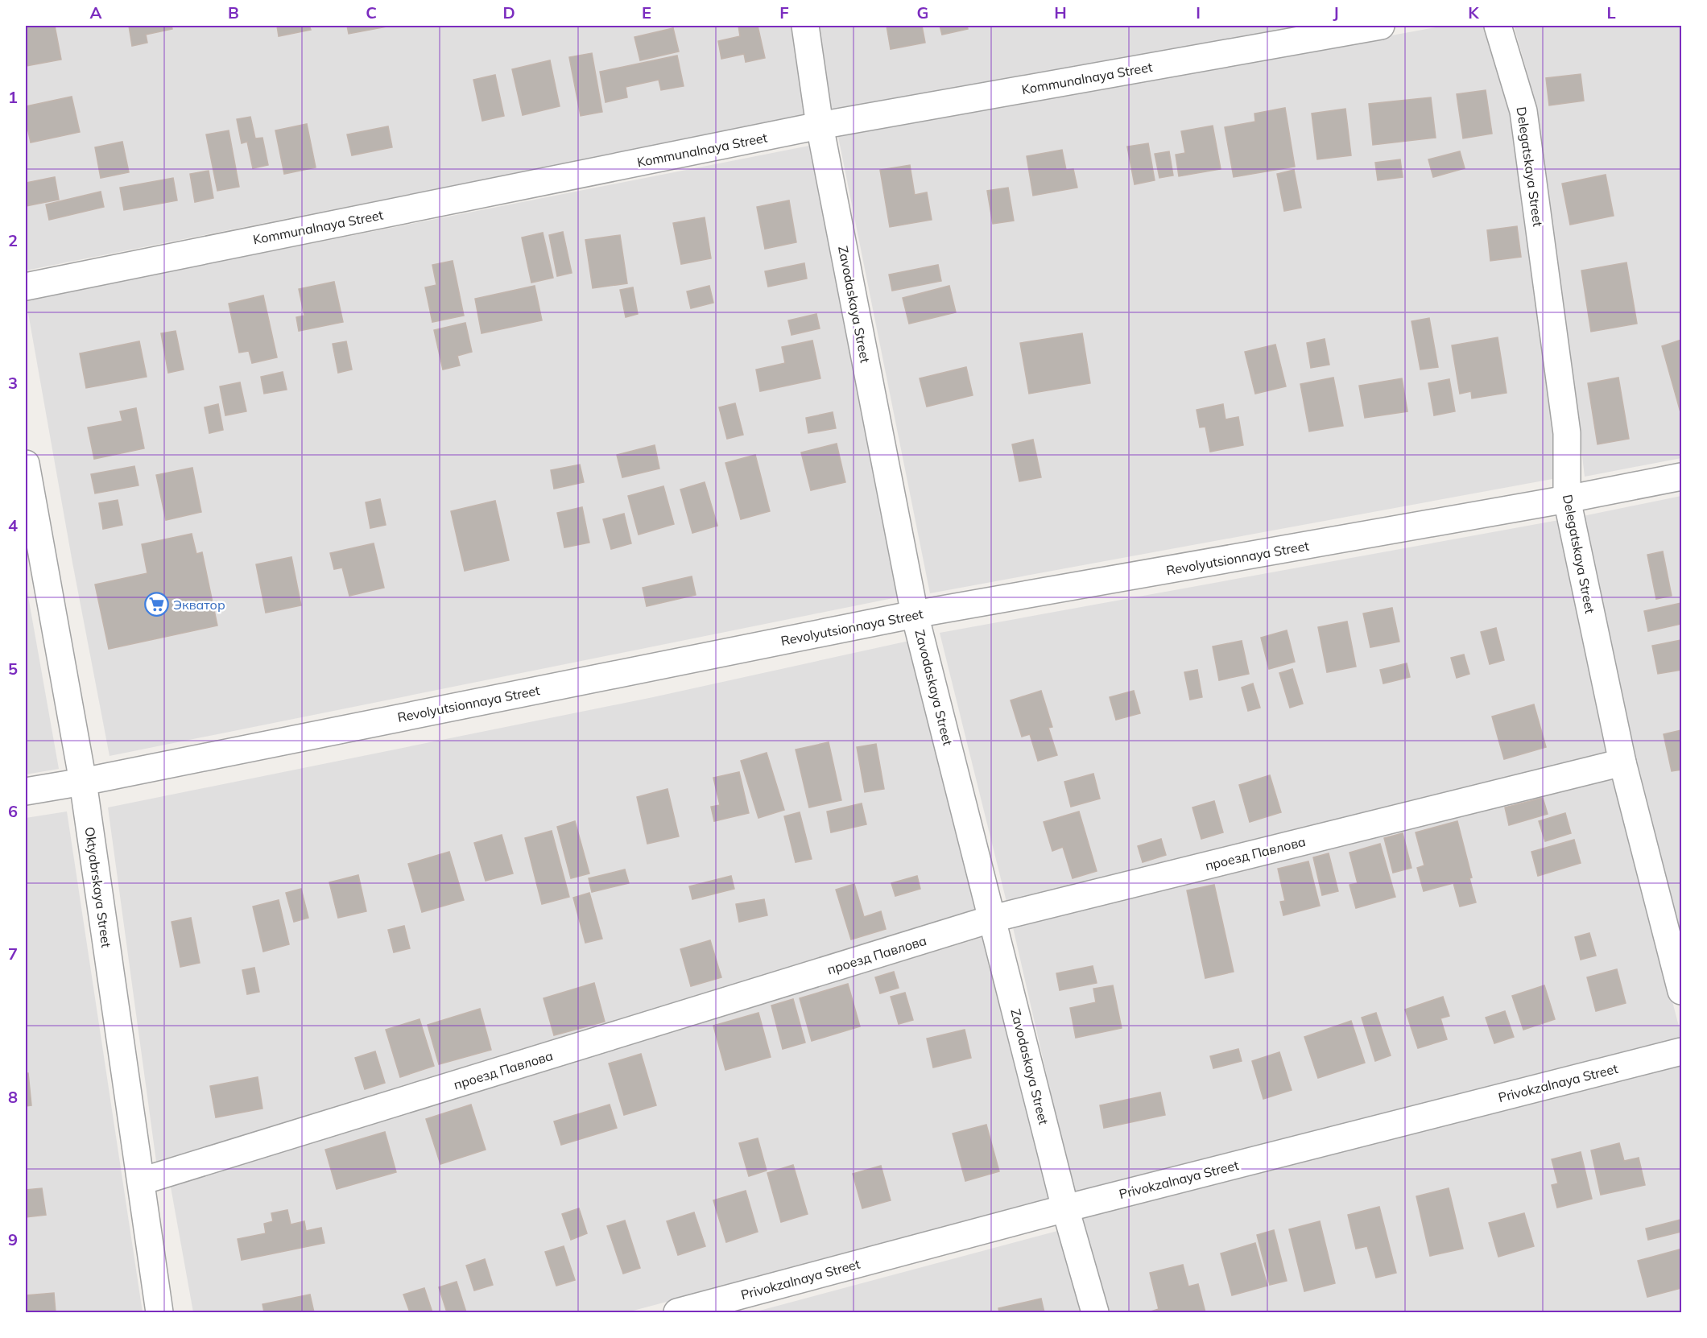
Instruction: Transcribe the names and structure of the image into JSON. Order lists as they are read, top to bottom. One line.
{"streets":{"street":["Kommunalnaya Street","Delegatskaya Street","Zavodaskaya Street","Revolyutsionnaya Street","проезд Павлова","Oktyabrskaya Street","Privokzalnaya Street"]},"crossings":[["Kommunalnaya Street","Zavodaskaya Street"],["Delegatskaya Street","Revolyutsionnaya Street"],["Delegatskaya Street","проезд Павлова"],["Zavodaskaya Street","Revolyutsionnaya Street"],["Zavodaskaya Street","проезд Павлова"],["Zavodaskaya Street","Privokzalnaya Street"],["Revolyutsionnaya Street","Oktyabrskaya Street"],["проезд Павлова","Oktyabrskaya Street"]],"places":{"supermarket":["Экватор"]},"grid":{"columns":["A","B","C","D","E","F","G","H","I","J","K","L"],"rows":["1","2","3","4","5","6","7","8","9"]}}
